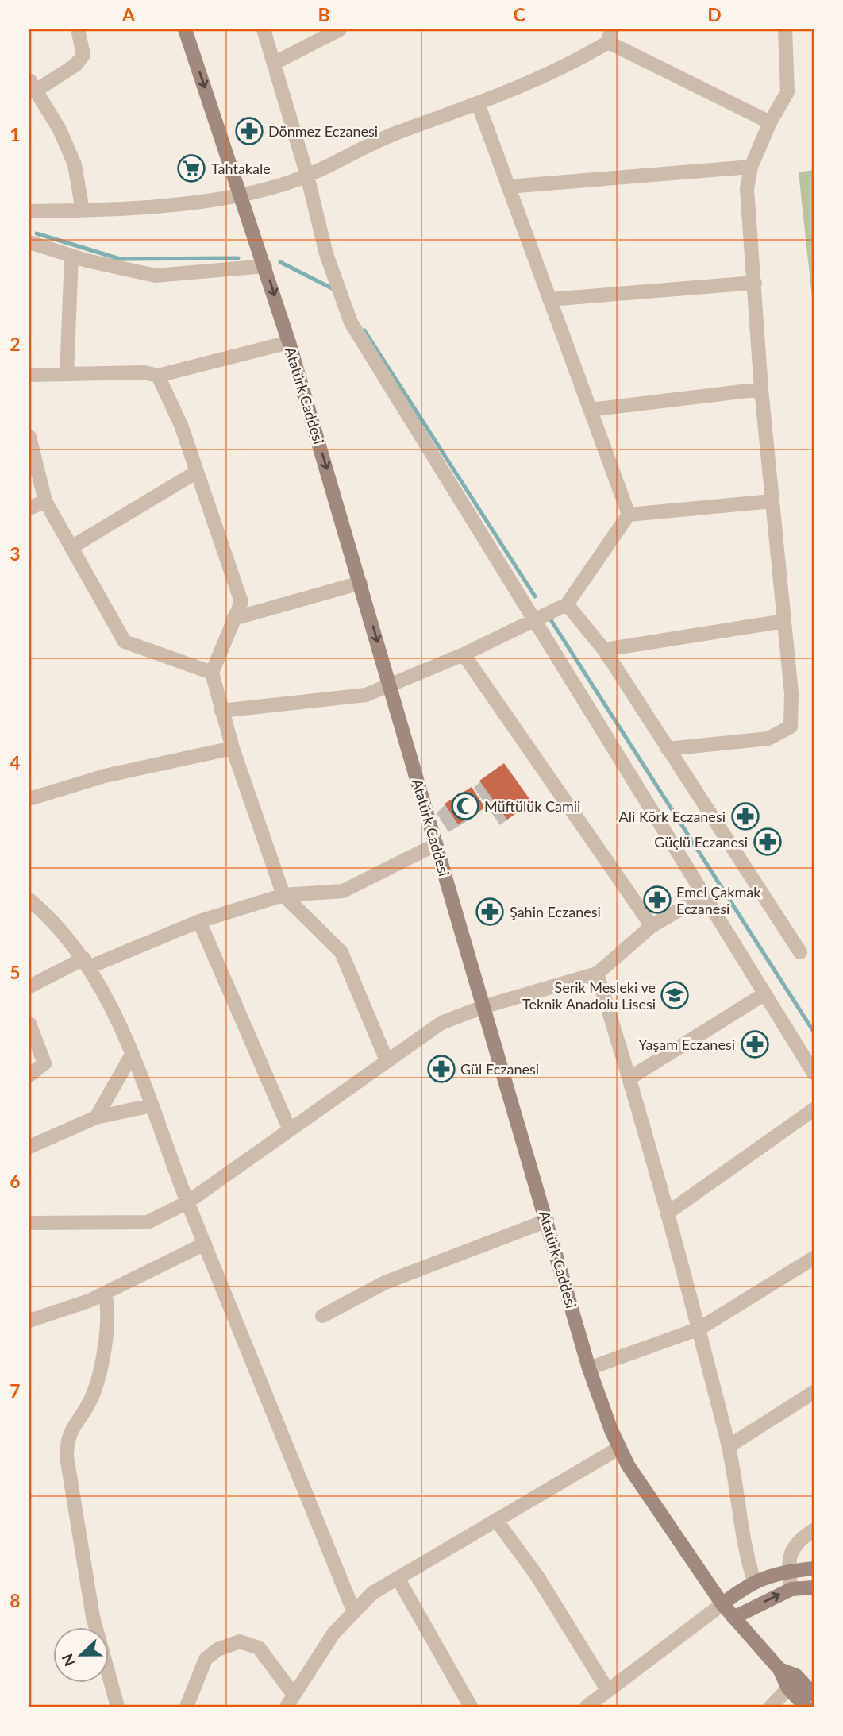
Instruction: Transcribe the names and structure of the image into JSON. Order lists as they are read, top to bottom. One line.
{"streets":{"main road":["Atatürk Caddesi"]},"places":{"pharmacy":["Dönmez Eczanesi","Ali Körk Eczanesi","Güçlü Eczanesi","Emel Çakmak Eczanesi","Şahin Eczanesi","Yaşam Eczanesi","Gül Eczanesi"],"supermarket":["Tahtakale"],"mosque":["Müftülük Camii"],"school or university":["Serik Mesleki ve Teknik Anadolu Lisesi"]},"north":"left","grid":{"columns":["A","B","C","D"],"rows":["1","2","3","4","5","6","7","8"]}}
